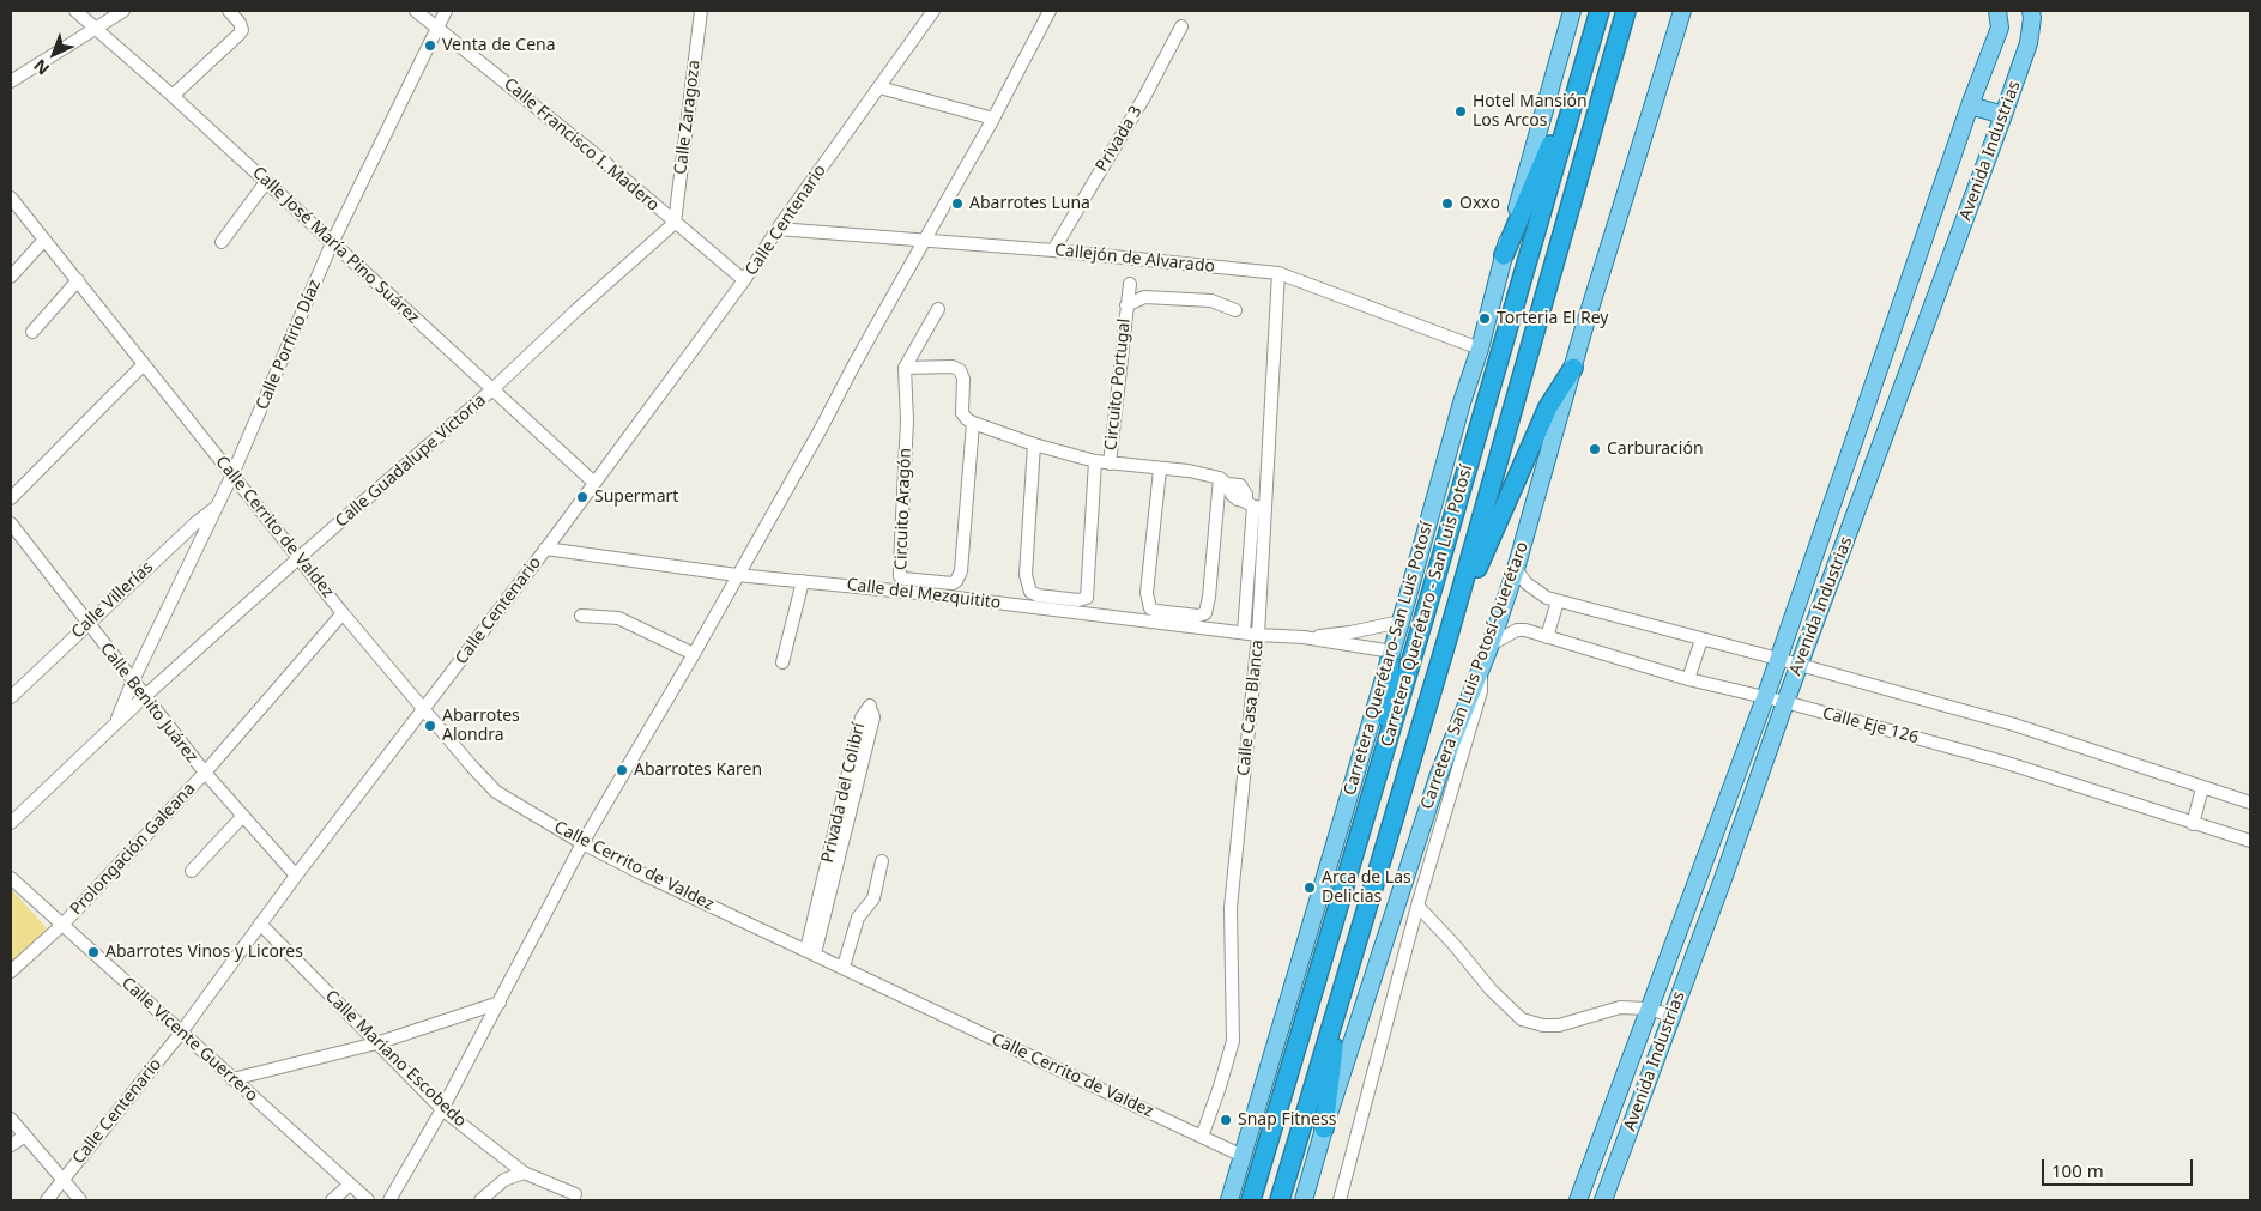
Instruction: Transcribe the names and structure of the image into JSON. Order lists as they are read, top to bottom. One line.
{"streets":{"highway":["Carretera Querétaro - San Luis Potosí"],"main road":["Avenida Industrias","Carretera Querétaro-San Luis Potosí","Carretera San Luis Potosí-Querétaro"],"street":["Calle Zaragoza","Privada 3","Calle Francisco I. Madero","Calle Centenario","Calle José María Pino Suárez","Callejón de Alvarado","Calle Porfirio Díaz","Circuito Portugal","Calle Guadalupe Victoria","Circuito Aragón","Calle Cerrito de Valdez","Calle del Mezquitito","Calle Villerías","Calle Benito Juárez","Calle Casa Blanca","Calle Eje 126","Privada del Colibrí","Prolongación Galeana","Calle Vicente Guerrero","Calle Mariano Escobedo"]},"crossings":[["Calle Zaragoza","Calle Francisco I. Madero"],["Calle Zaragoza","Calle Guadalupe Victoria"],["Privada 3","Callejón de Alvarado"],["Calle Francisco I. Madero","Calle Centenario"],["Calle Francisco I. Madero","Calle Porfirio Díaz"],["Calle Francisco I. Madero","Calle Guadalupe Victoria"],["Avenida Industrias","Calle Eje 126"],["Calle Centenario","Calle José María Pino Suárez"],["Calle Centenario","Callejón de Alvarado"],["Calle Centenario","Calle Cerrito de Valdez"],["Calle Centenario","Calle del Mezquitito"],["Calle Centenario","Calle Benito Juárez"],["Calle Centenario","Calle Vicente Guerrero"],["Calle Centenario","Calle Mariano Escobedo"],["Calle José María Pino Suárez","Calle Porfirio Díaz"],["Calle José María Pino Suárez","Calle Guadalupe Victoria"],["Callejón de Alvarado","Carretera Querétaro-San Luis Potosí"],["Callejón de Alvarado","Calle Casa Blanca"],["Calle Porfirio Díaz","Calle Guadalupe Victoria"],["Calle Porfirio Díaz","Calle Cerrito de Valdez"],["Calle Porfirio Díaz","Calle Villerías"],["Calle Porfirio Díaz","Calle Benito Juárez"],["Calle Guadalupe Victoria","Calle Cerrito de Valdez"],["Calle Guadalupe Victoria","Calle Benito Juárez"],["Calle Cerrito de Valdez","Carretera Querétaro-San Luis Potosí"],["Calle Cerrito de Valdez","Calle Casa Blanca"],["Calle Cerrito de Valdez","Privada del Colibrí"],["Calle Cerrito de Valdez","Prolongación Galeana"],["Calle del Mezquitito","Carretera Querétaro-San Luis Potosí"],["Calle del Mezquitito","Calle Casa Blanca"],["Calle Villerías","Calle Benito Juárez"],["Carretera San Luis Potosí-Querétaro","Calle Eje 126"],["Calle Benito Juárez","Prolongación Galeana"],["Prolongación Galeana","Calle Vicente Guerrero"]],"places":["Venta de Cena","Hotel Mansión Los Arcos","Abarrotes Luna","Oxxo","Torteria El Rey","Carburación","Supermart","Abarrotes Alondra","Abarrotes Karen","Arca de Las Delicias","Abarrotes Vinos y Licores","Snap Fitness"],"scale_bar":"100 m","north":"bottom left"}
